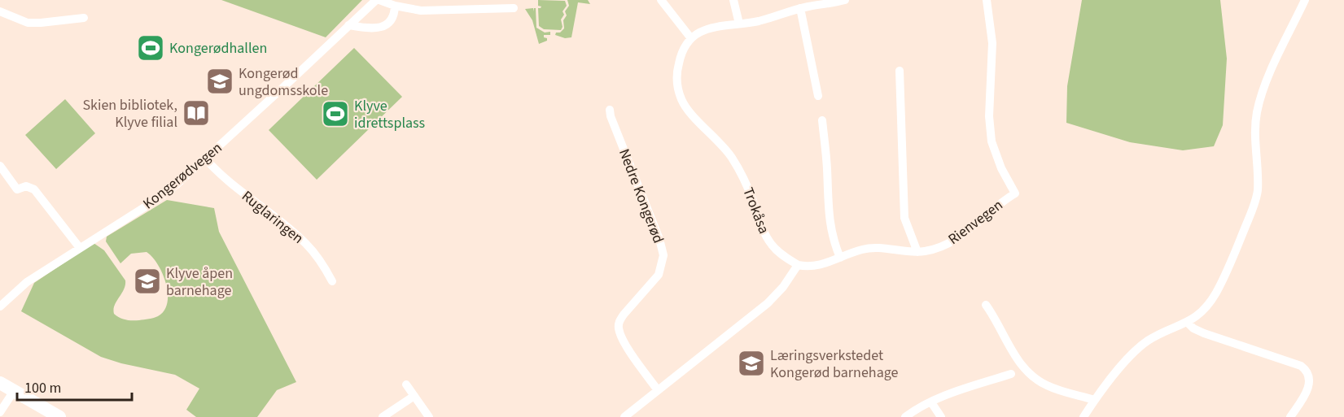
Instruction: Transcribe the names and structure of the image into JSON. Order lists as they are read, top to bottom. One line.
{"streets":{"street":["Kongerødvegen","Nedre Kongerød","Trokåsa","Ruglaringen","Rienvegen"]},"crossings":[["Kongerødvegen","Ruglaringen"],["Trokåsa","Rienvegen"]],"places":{"sports":["Kongerødhallen","Klyve idrettsplass"],"school or university":["Kongerød ungdomsskole","Klyve åpen barnehage","Læringsverkstedet Kongerød barnehage"],"library":["Skien bibliotek, Klyve filial"]},"scale_bar":"100 m"}
